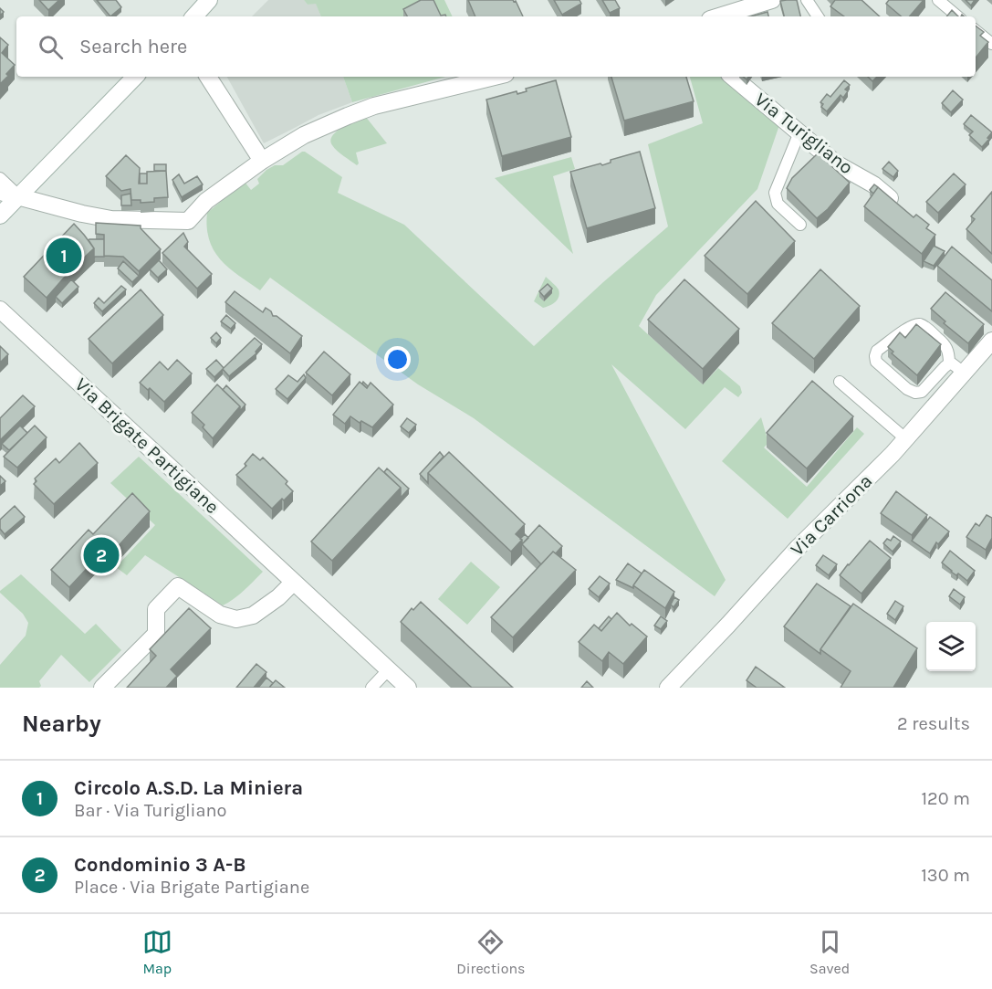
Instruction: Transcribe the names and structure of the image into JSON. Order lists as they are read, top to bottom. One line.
{"streets":{"street":["Via Turigliano","Via Brigate Partigiane","Via Carriona"]},"page":{"search":"Search here","pins":["1","2"],"heading":["Nearby","2 results"],"list":[{"mark":"1","name":"Circolo A.S.D. La Miniera","note":"Bar · Via Turigliano","value":"120 m"},{"mark":"2","name":"Condominio 3 A-B","note":"Place · Via Brigate Partigiane","value":"130 m"}],"nav":["Map","Directions","Saved"]}}
